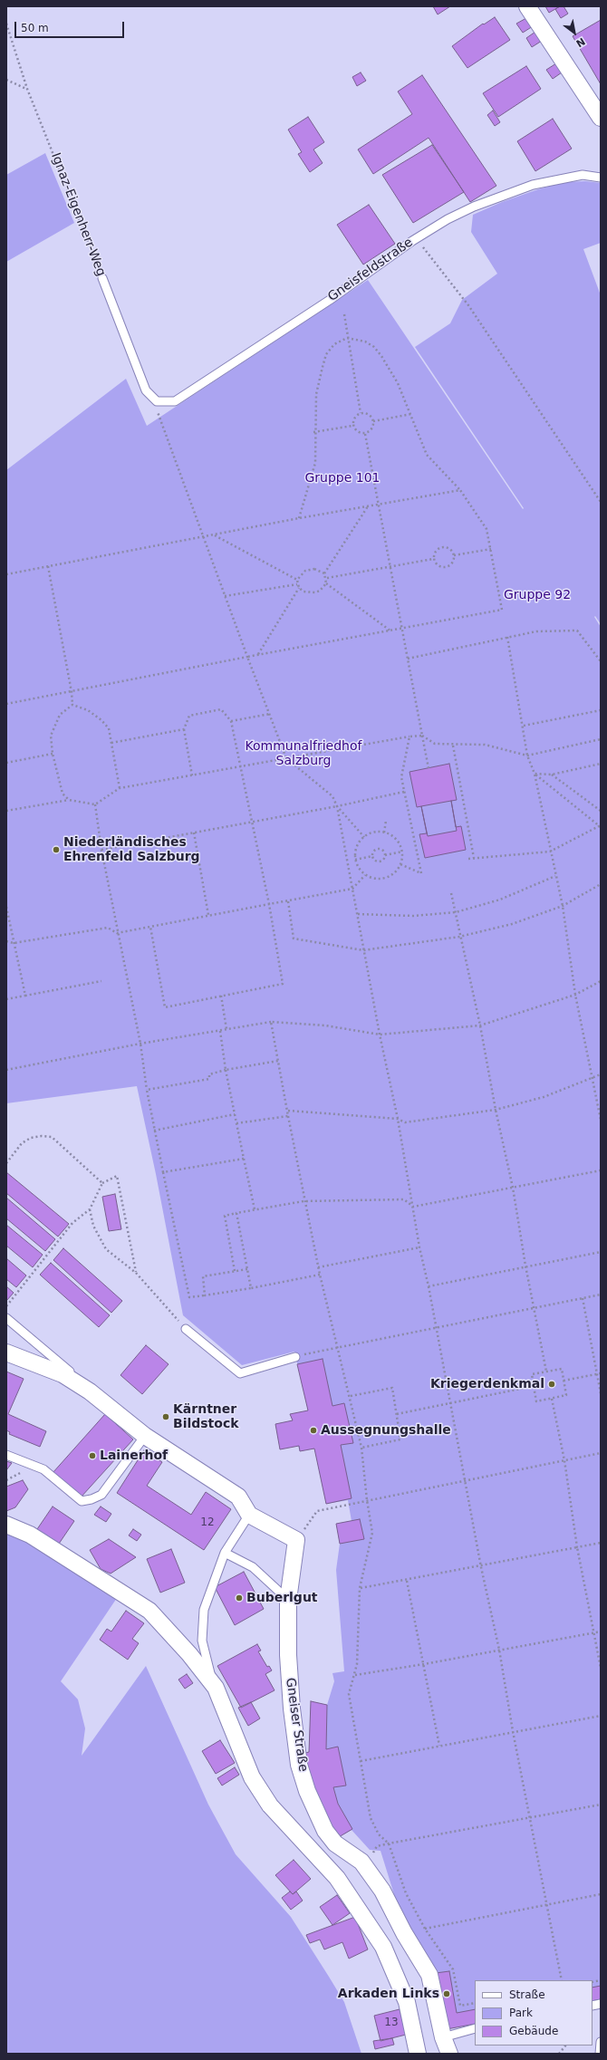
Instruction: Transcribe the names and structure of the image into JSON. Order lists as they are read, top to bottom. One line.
{"streets":{"street":["Gneiser Straße"],"lane":["Ignaz-Eigenherr-Weg","Gneisfeldstraße"]},"crossings":[["Ignaz-Eigenherr-Weg","Gneisfeldstraße"]],"parks":["Gruppe 101","Gruppe 92","Kommunalfriedhof Salzburg"],"places":["Niederländisches Ehrenfeld Salzburg","Kriegerdenkmal","Kärntner Bildstock","Aussegnungshalle","Lainerhof","Buberlgut","Arkaden Links"],"house_numbers":["12","13"],"legend":["Straße","Park","Gebäude"],"scale_bar":"50 m","north":"bottom right"}
